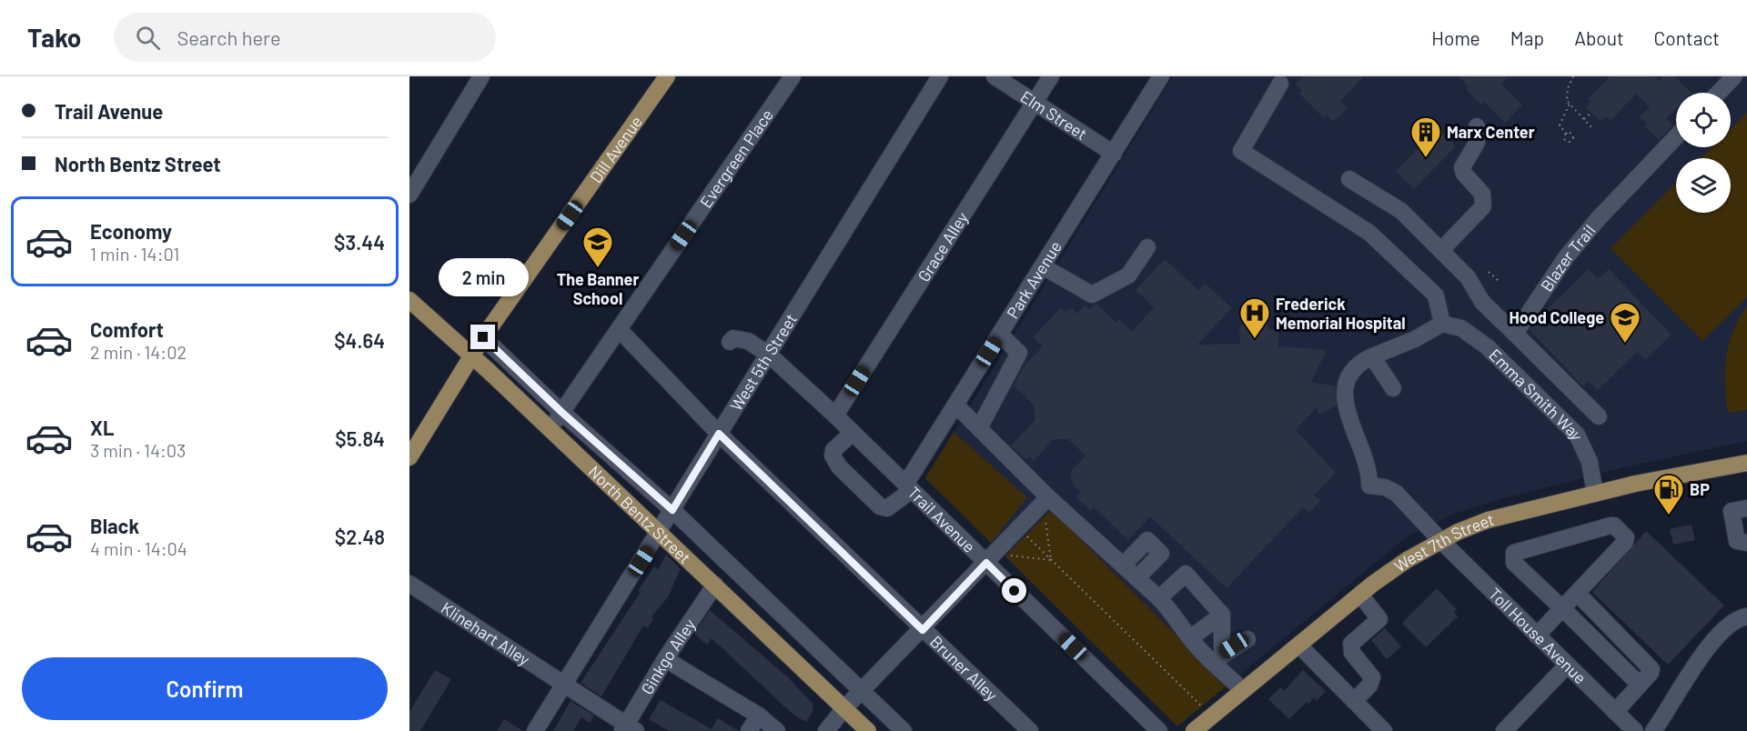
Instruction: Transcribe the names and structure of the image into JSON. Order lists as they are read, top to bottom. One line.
{"streets":{"main road":["Dill Avenue","North Bentz Street","West 7th Street"],"street":["Elm Street","Evergreen Place","Grace Alley","Blazer Trail","Park Avenue","West 5th Street","Emma Smith Way","Trail Avenue","Klinehart Alley","Toll House Avenue","Ginkgo Alley","Bruner Alley"]},"crossings":[["Elm Street","Grace Alley"],["Elm Street","Park Avenue"],["Dill Avenue","North Bentz Street"],["Evergreen Place","North Bentz Street"],["Evergreen Place","Bruner Alley"],["Grace Alley","Trail Avenue"],["Park Avenue","Trail Avenue"],["West 5th Street","North Bentz Street"],["West 5th Street","Trail Avenue"],["West 5th Street","Klinehart Alley"],["West 5th Street","Bruner Alley"],["Emma Smith Way","West 7th Street"],["North Bentz Street","Ginkgo Alley"],["West 7th Street","Toll House Avenue"],["Klinehart Alley","Ginkgo Alley"]],"places":{"building":["Marx Center"],"school or university":["The Banner School","Hood College"],"hospital":["Frederick Memorial Hospital"],"fuel station":["BP"]},"page":{"header":"Tako","search":"Search here","nav":["Home","Map","About","Contact"],"banner":["Trail Avenue","North Bentz Street"],"list":[{"name":"Economy","note":"1 min · 14:01","value":"$3.44"},{"name":"Comfort","note":"2 min · 14:02","value":"$4.64"},{"name":"XL","note":"3 min · 14:03","value":"$5.84"},{"name":"Black","note":"4 min · 14:04","value":"$2.48"}],"bubble":"2 min","buttons":"Confirm"}}
